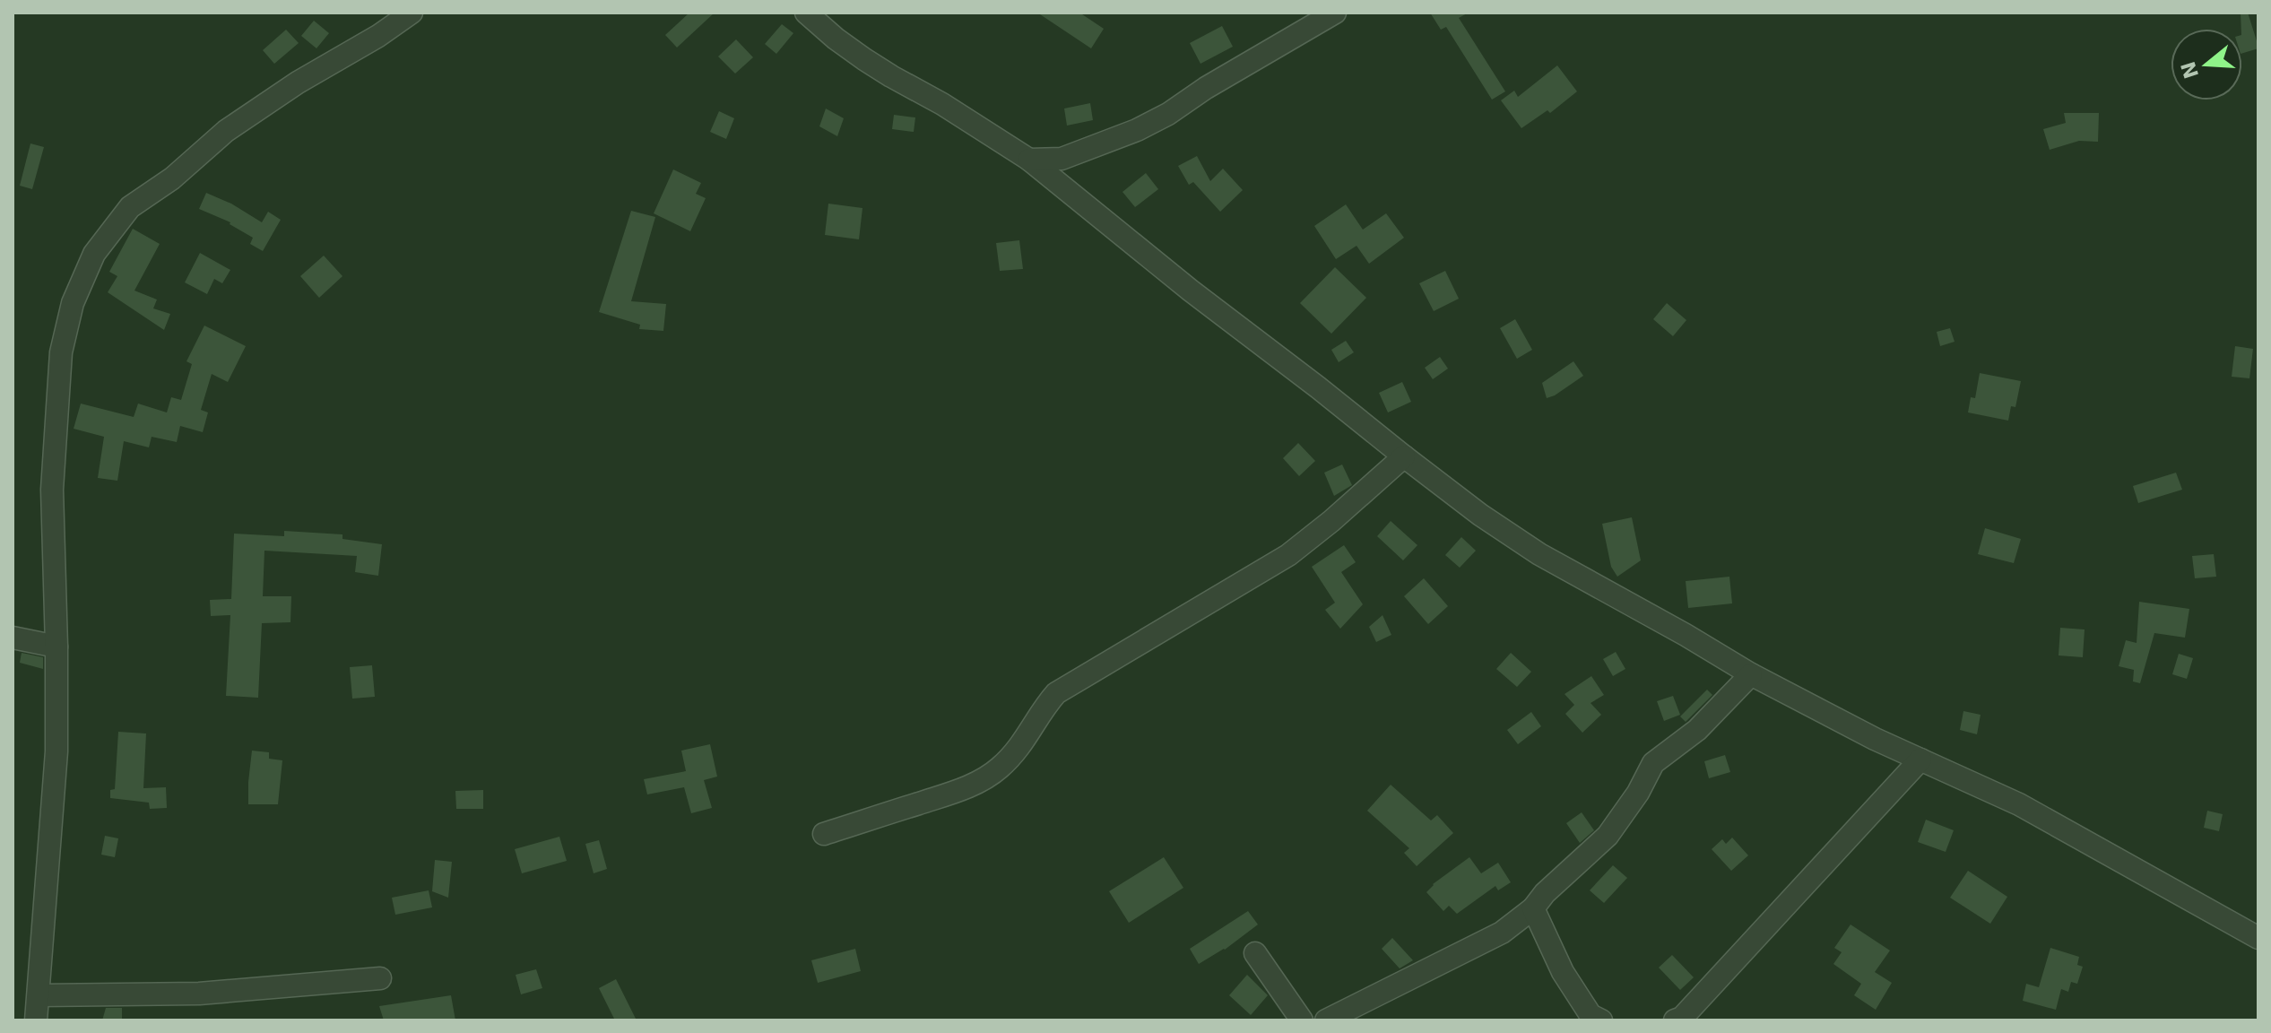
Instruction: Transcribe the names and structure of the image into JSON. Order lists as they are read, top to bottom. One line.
{"north":"left"}
